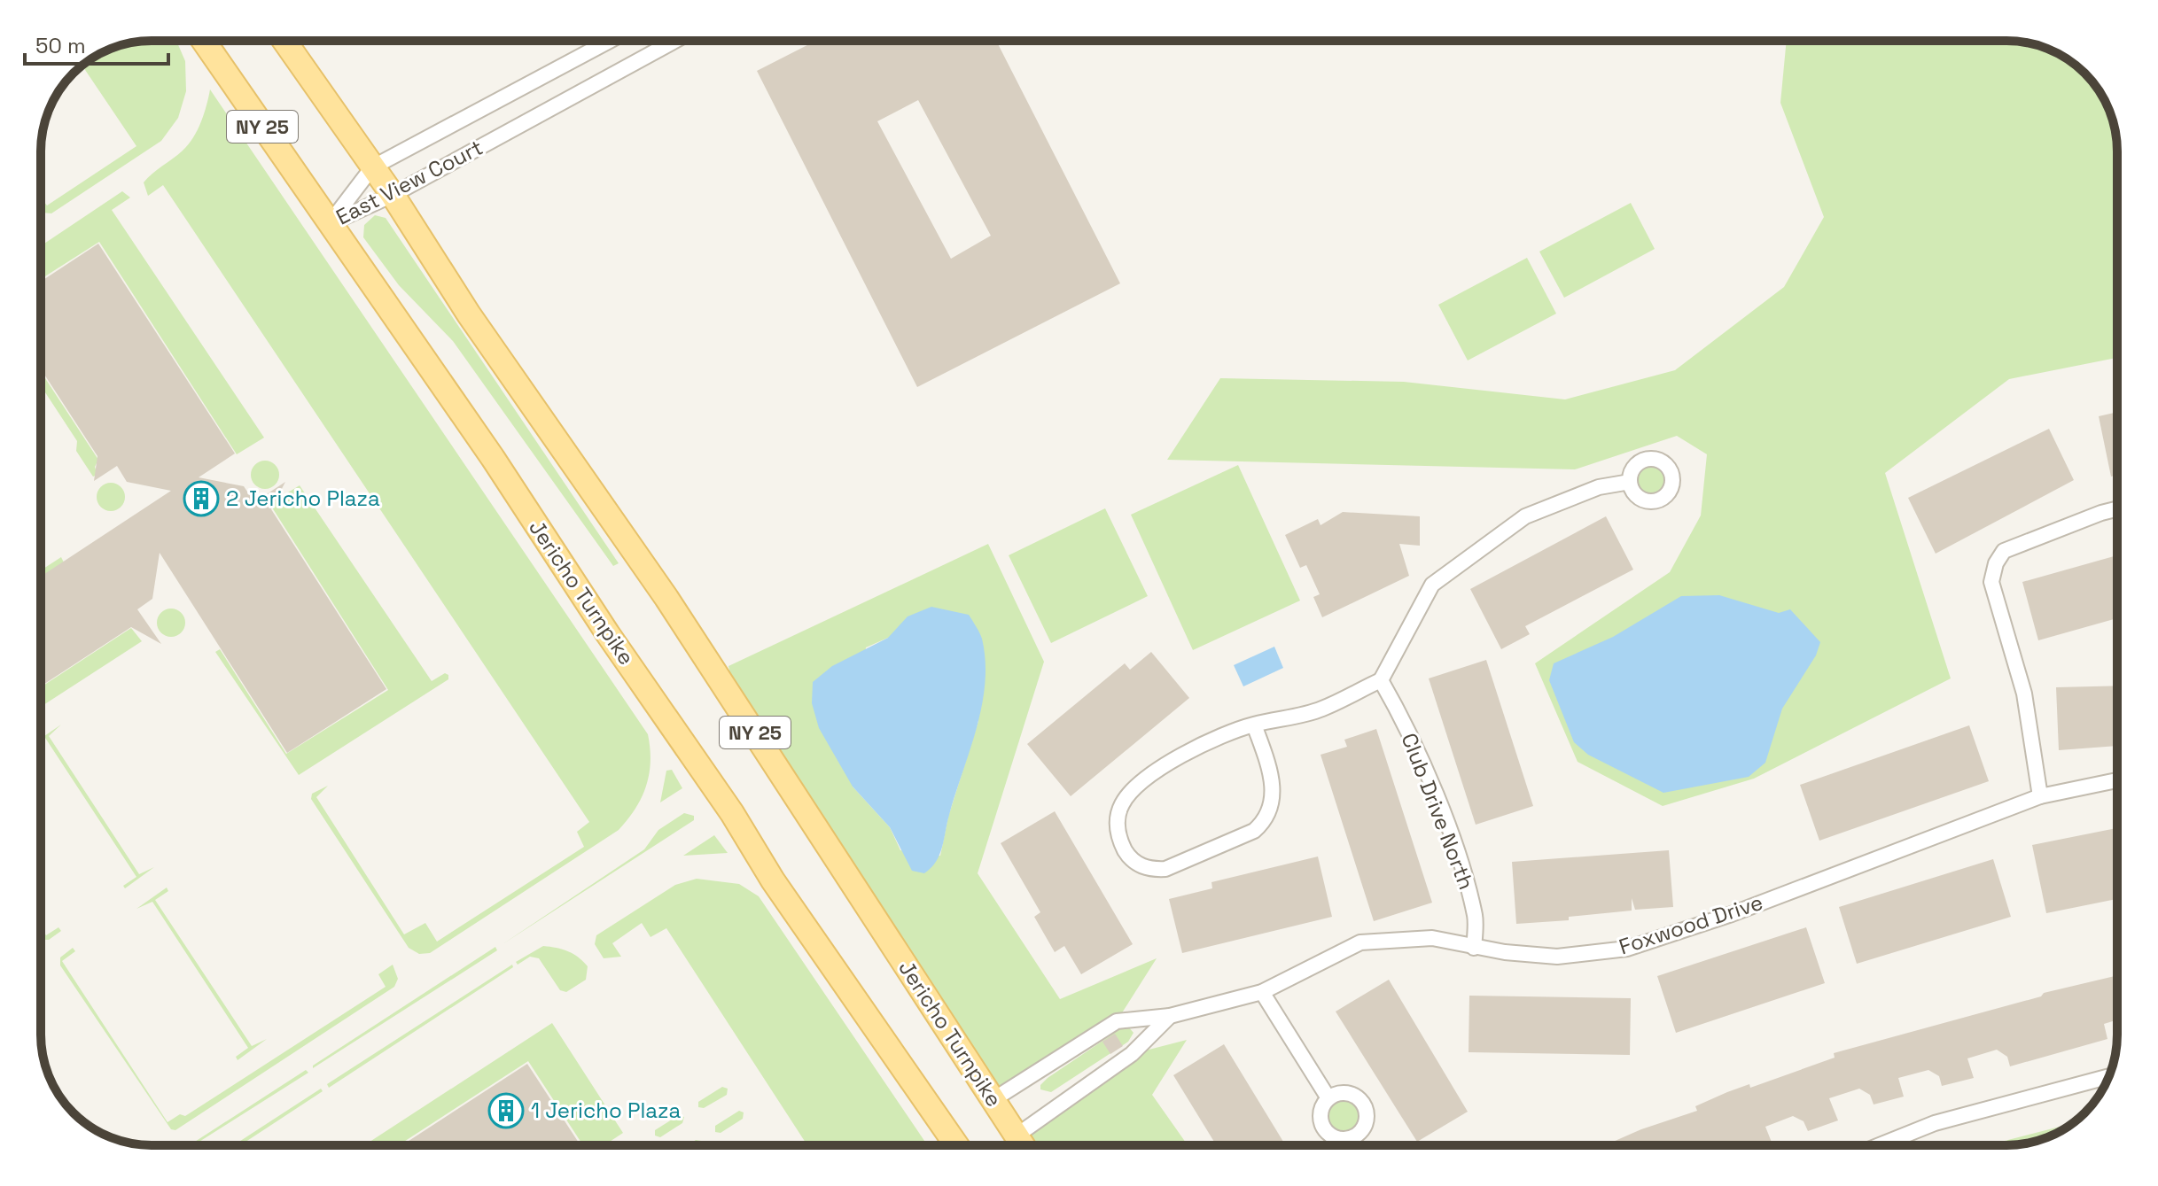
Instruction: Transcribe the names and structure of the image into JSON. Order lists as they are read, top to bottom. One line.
{"streets":{"main road":["NY 25","Jericho Turnpike"],"street":["East View Court","Club Drive North","Foxwood Drive"]},"crossings":[["East View Court","Jericho Turnpike"],["Jericho Turnpike","Foxwood Drive"],["Club Drive North","Foxwood Drive"]],"places":{"building":["2 Jericho Plaza","1 Jericho Plaza"]},"scale_bar":"50 m"}
